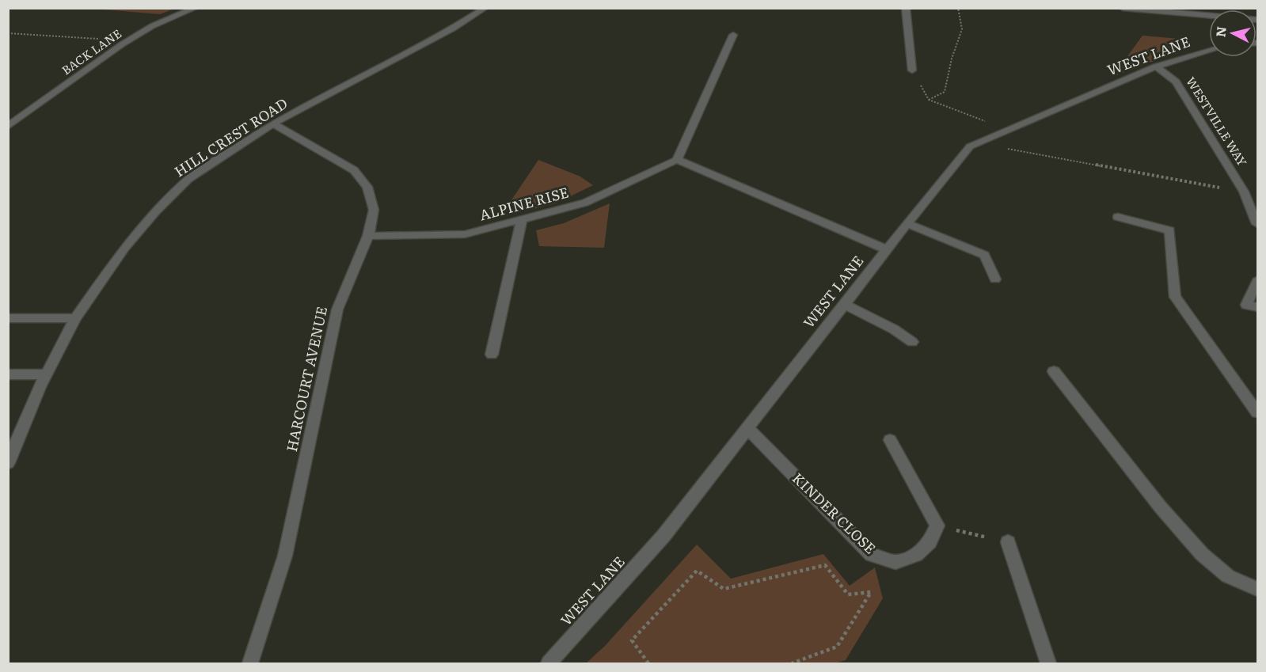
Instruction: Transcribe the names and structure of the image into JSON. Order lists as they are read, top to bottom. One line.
{"streets":{"street":["BACK LANE","WEST LANE","WESTVILLE WAY","HILL CREST ROAD","ALPINE RISE","HARCOURT AVENUE","KINDER CLOSE"]},"crossings":[["WEST LANE","WESTVILLE WAY"],["WEST LANE","KINDER CLOSE"],["HILL CREST ROAD","HARCOURT AVENUE"],["ALPINE RISE","HARCOURT AVENUE"]],"north":"left"}
